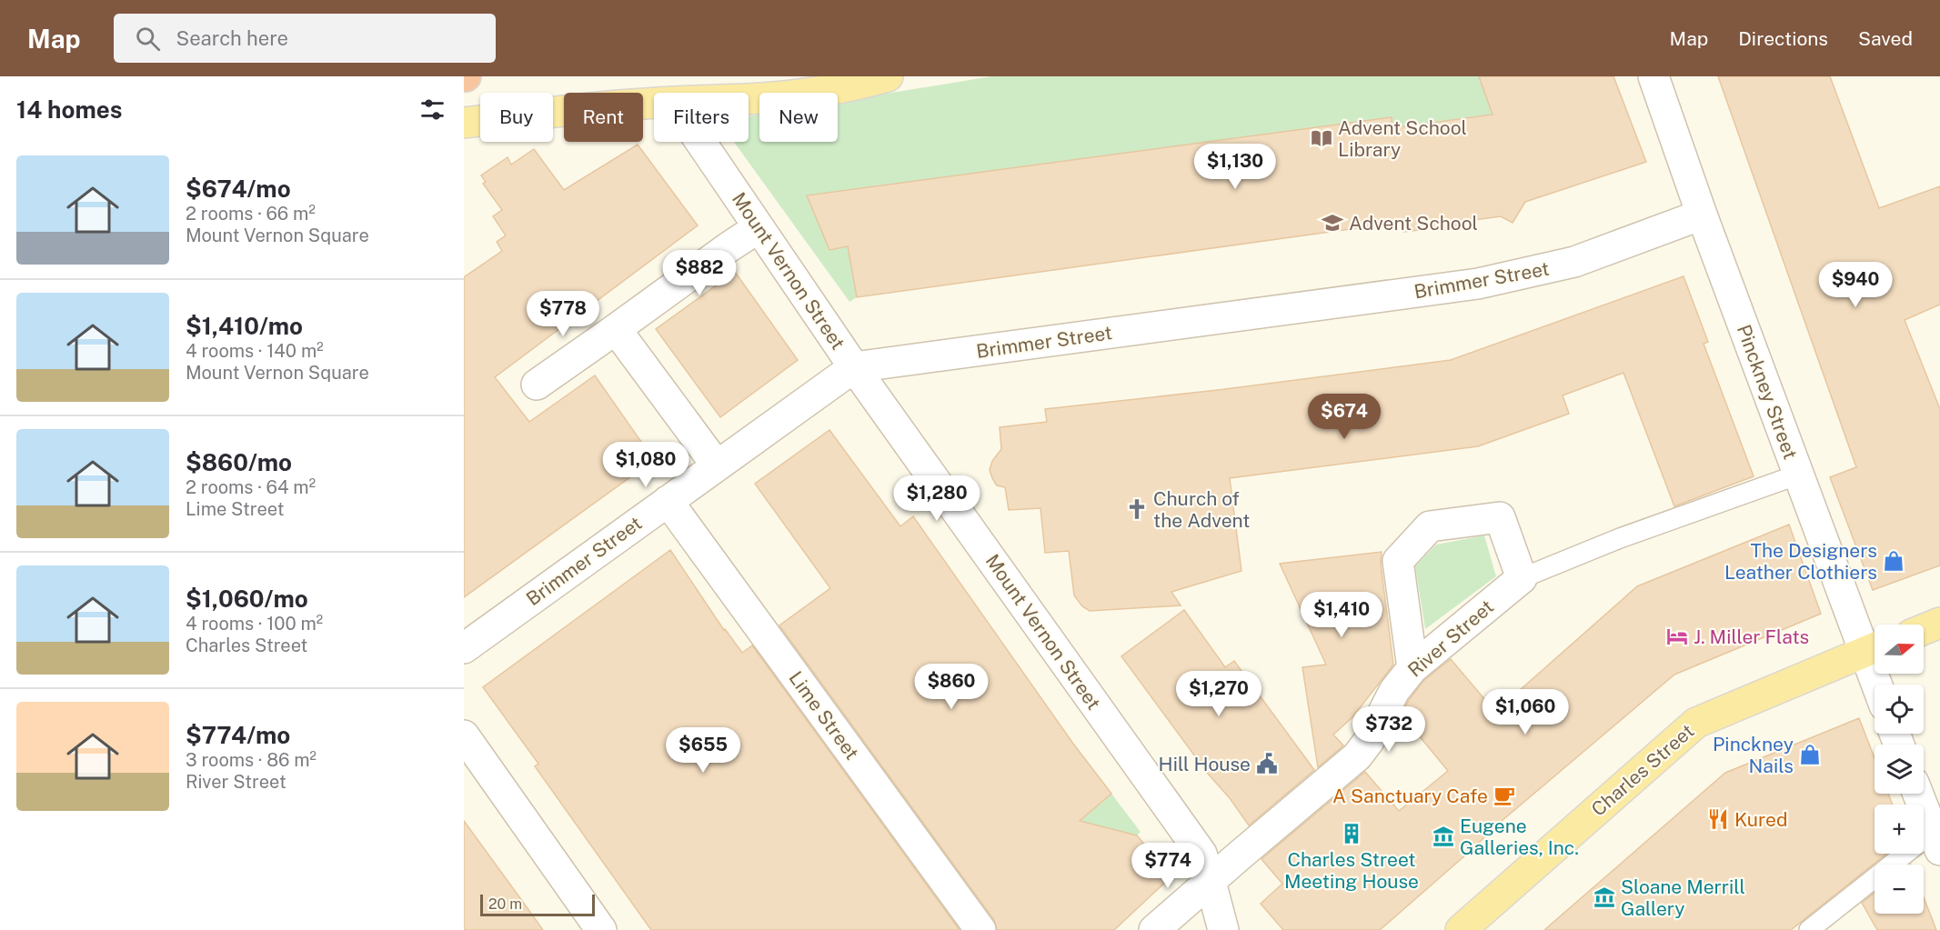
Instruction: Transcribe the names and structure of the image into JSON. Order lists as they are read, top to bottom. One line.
{"streets":{"main road":["Charles Street"],"street":["Mount Vernon Street","Brimmer Street","Pinckney Street","River Street","Lime Street"]},"crossings":[["Mount Vernon Street","Brimmer Street"],["Mount Vernon Street","River Street"],["Brimmer Street","Pinckney Street"],["Brimmer Street","Lime Street"],["Pinckney Street","River Street"],["Pinckney Street","Charles Street"]],"places":{"library":["Advent School Library"],"school or university":["Advent School"],"church":["Church of the Advent"],"shop":["The Designers Leather Clothiers","Pinckney Nails"],"hotel":["J. Miller Flats"],"public building":["Hill House"],"cafe":["A Sanctuary Cafe"],"restaurant":["Kured"],"building":["Charles Street Meeting House"],"museum":["Eugene Galleries, Inc.","Sloane Merrill Gallery"]},"scale_bar":"20 m","north":"right","page":{"header":"Map","search":"Search here","nav":["Map","Directions","Saved"],"heading":"14 homes","chip":["Buy","Rent","Filters","New"],"list":[{"name":"$674/mo","note":"2 rooms · 66 m² · Mount Vernon Square"},{"name":"$1,410/mo","note":"4 rooms · 140 m² · Mount Vernon Square"},{"name":"$860/mo","note":"2 rooms · 64 m² · Lime Street"},{"name":"$1,060/mo","note":"4 rooms · 100 m² · Charles Street"},{"name":"$774/mo","note":"3 rooms · 86 m² · River Street"}],"price":["$1,130","$882","$940","$778","$674","$1,080","$1,280","$1,410","$860","$1,270","$1,060","$732","$655","$774"],"map_buttons":["+","−"],"scale":"20 m"}}
